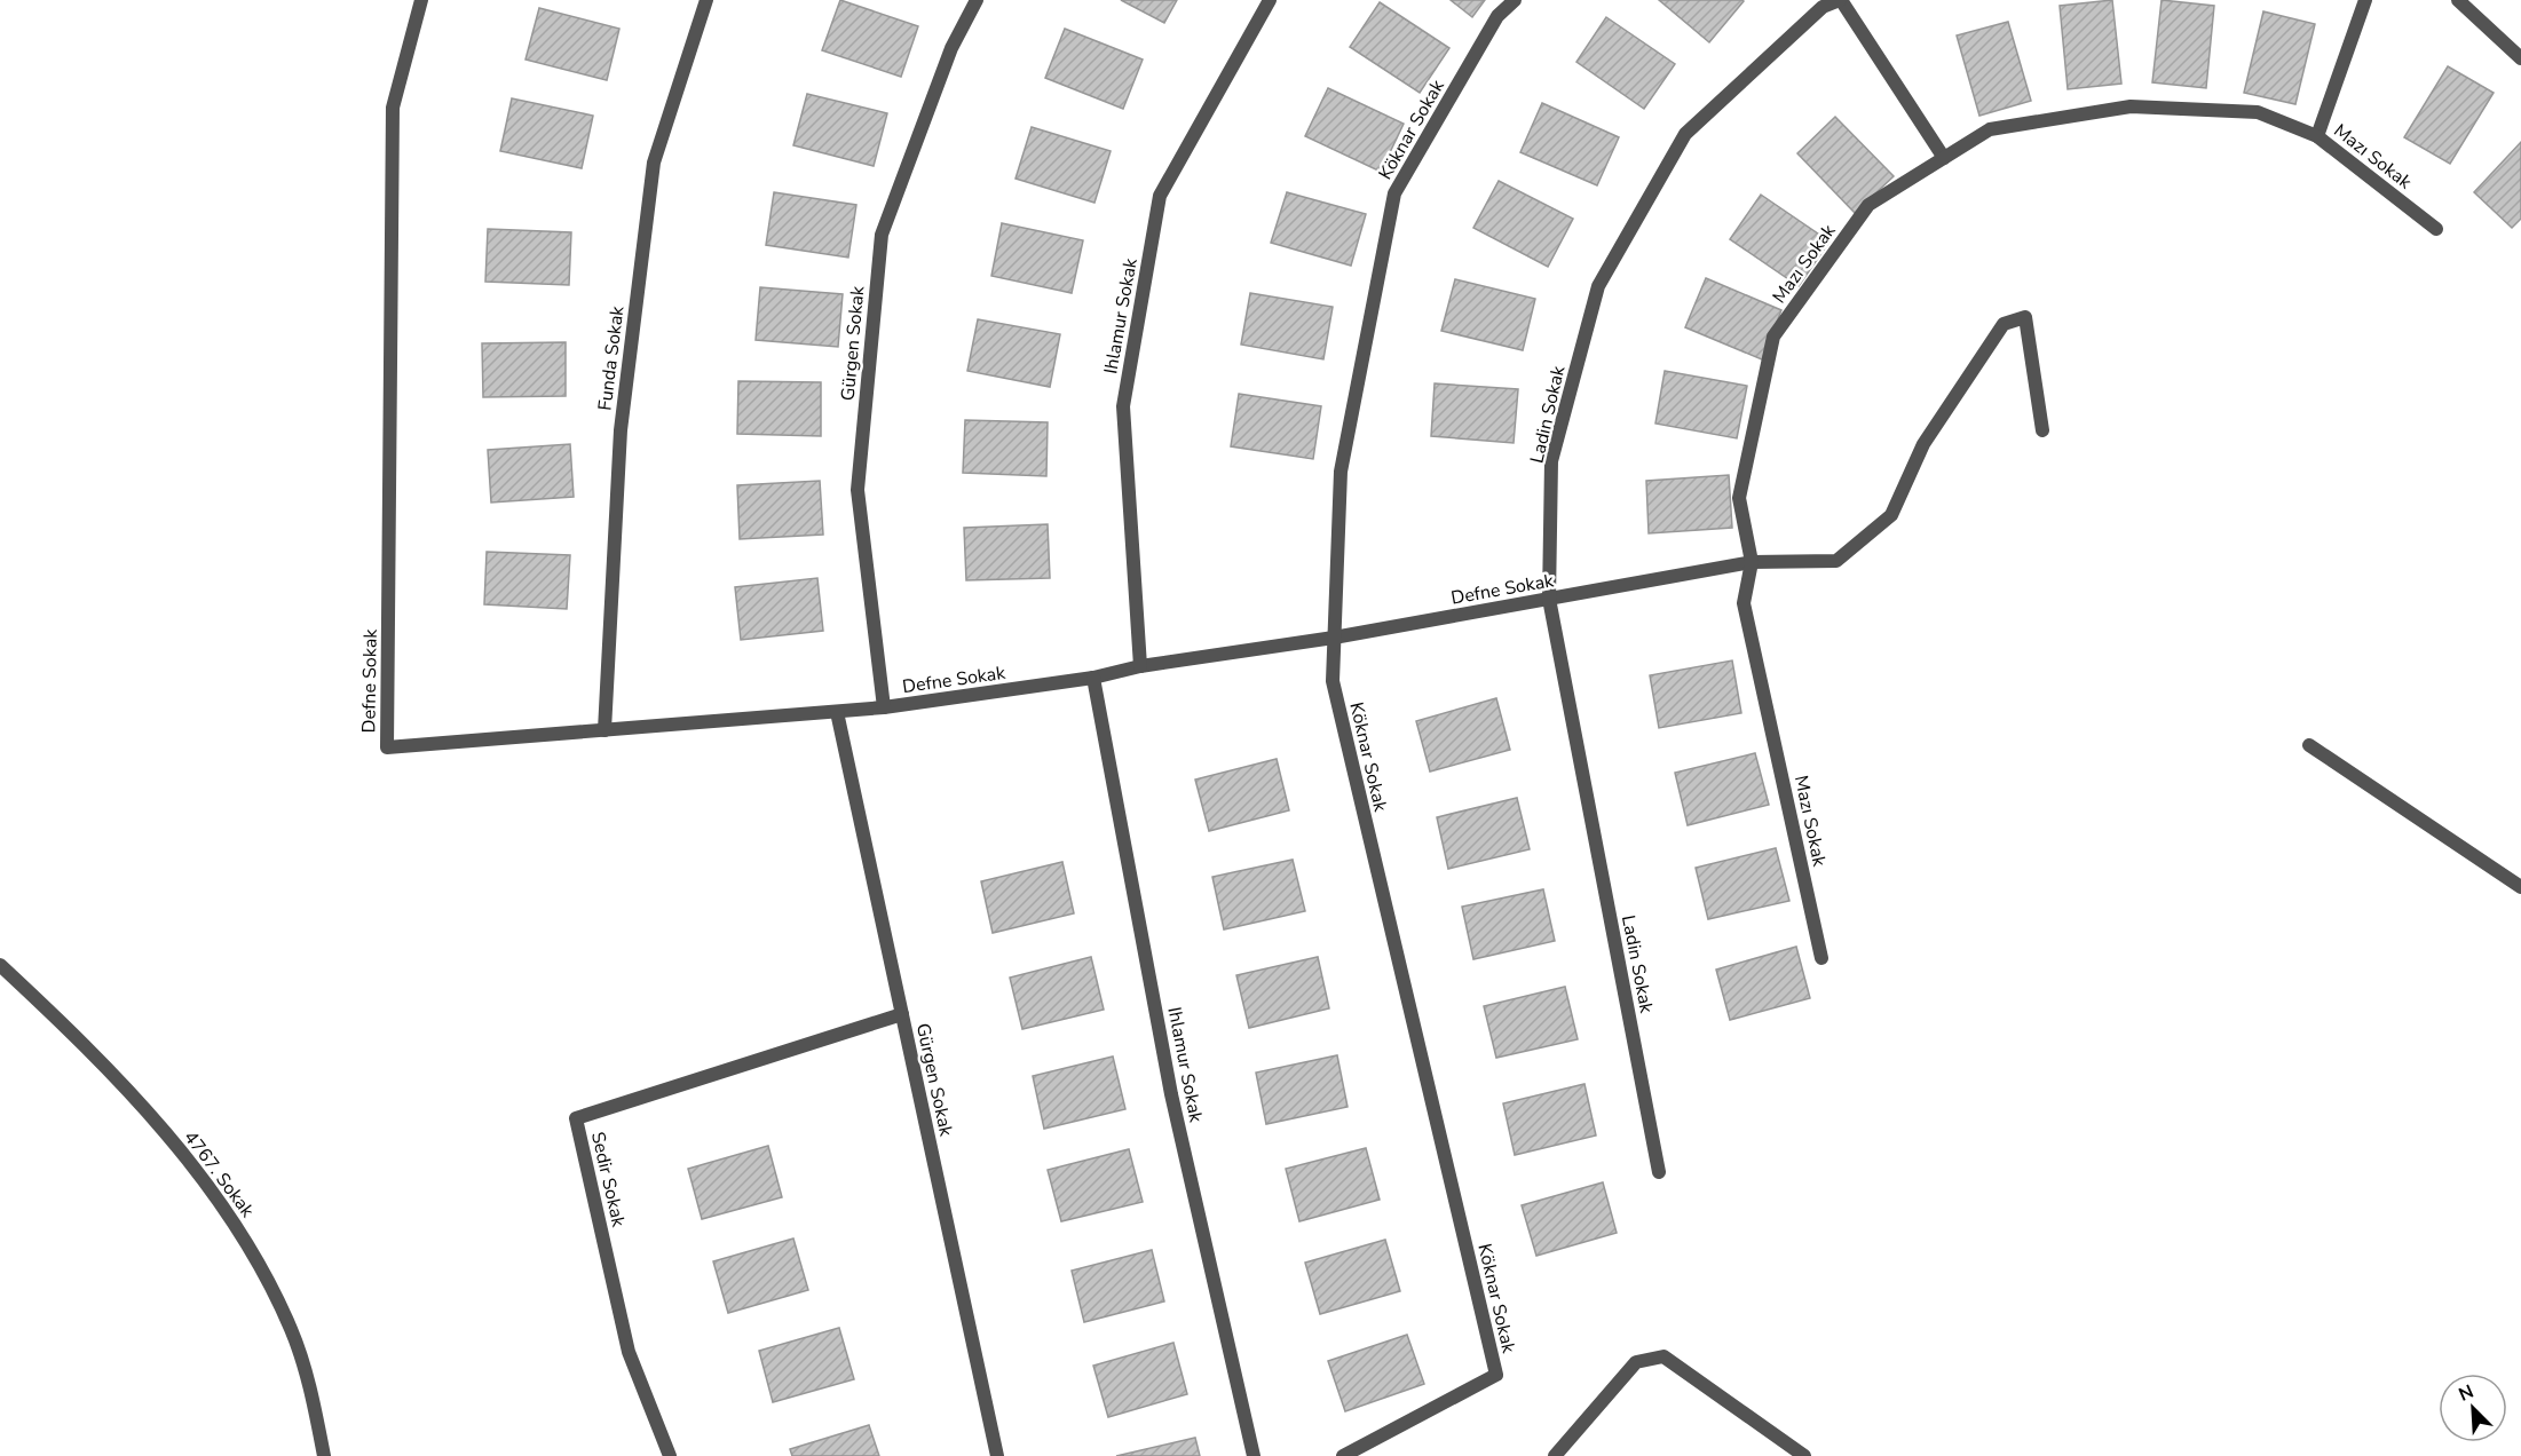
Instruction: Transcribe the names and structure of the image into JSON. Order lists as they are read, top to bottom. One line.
{"streets":{"street":["Köknar Sokak","Mazı Sokak","Ihlamur Sokak","Gürgen Sokak","Funda Sokak","Ladin Sokak","Defne Sokak","4767. Sokak","Sedir Sokak"]},"crossings":[["Köknar Sokak","Defne Sokak"],["Mazı Sokak","Defne Sokak"],["Ihlamur Sokak","Defne Sokak"],["Gürgen Sokak","Defne Sokak"],["Gürgen Sokak","Sedir Sokak"],["Funda Sokak","Defne Sokak"],["Ladin Sokak","Defne Sokak"]],"north":"top left"}
